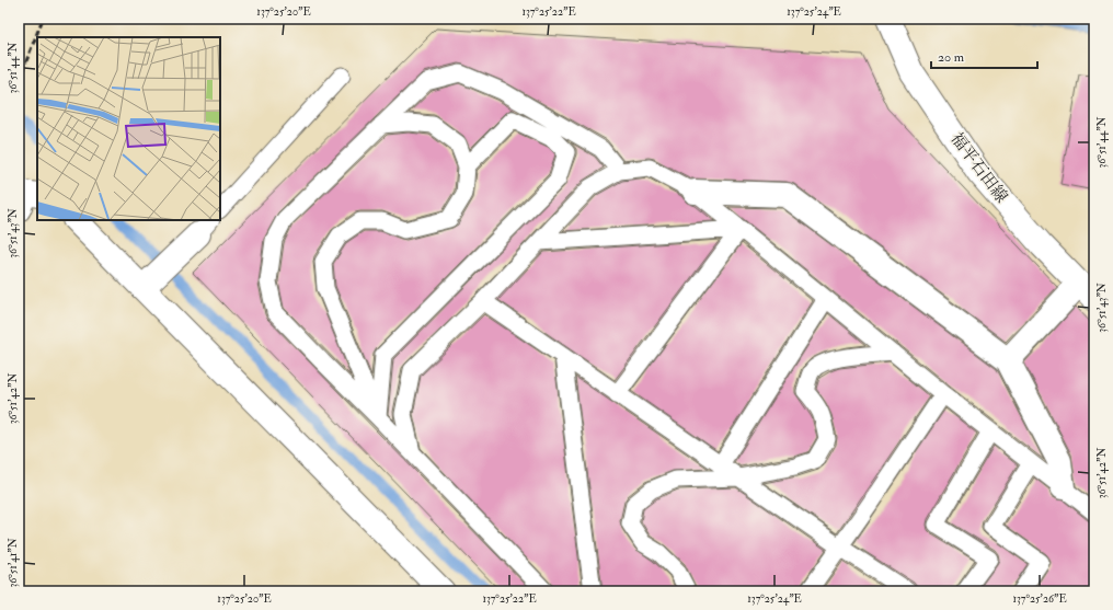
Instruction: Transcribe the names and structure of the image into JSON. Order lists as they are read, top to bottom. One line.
{"streets":{"street":["福平石田線"]},"scale_bar":"20 m","coordinates":["137°25'20\"E","137°25'22\"E","137°25'24\"E","36°51'44\"N","36°51'43\"N","36°51'42\"N","36°51'41\"N","137°25'26\"E"]}
